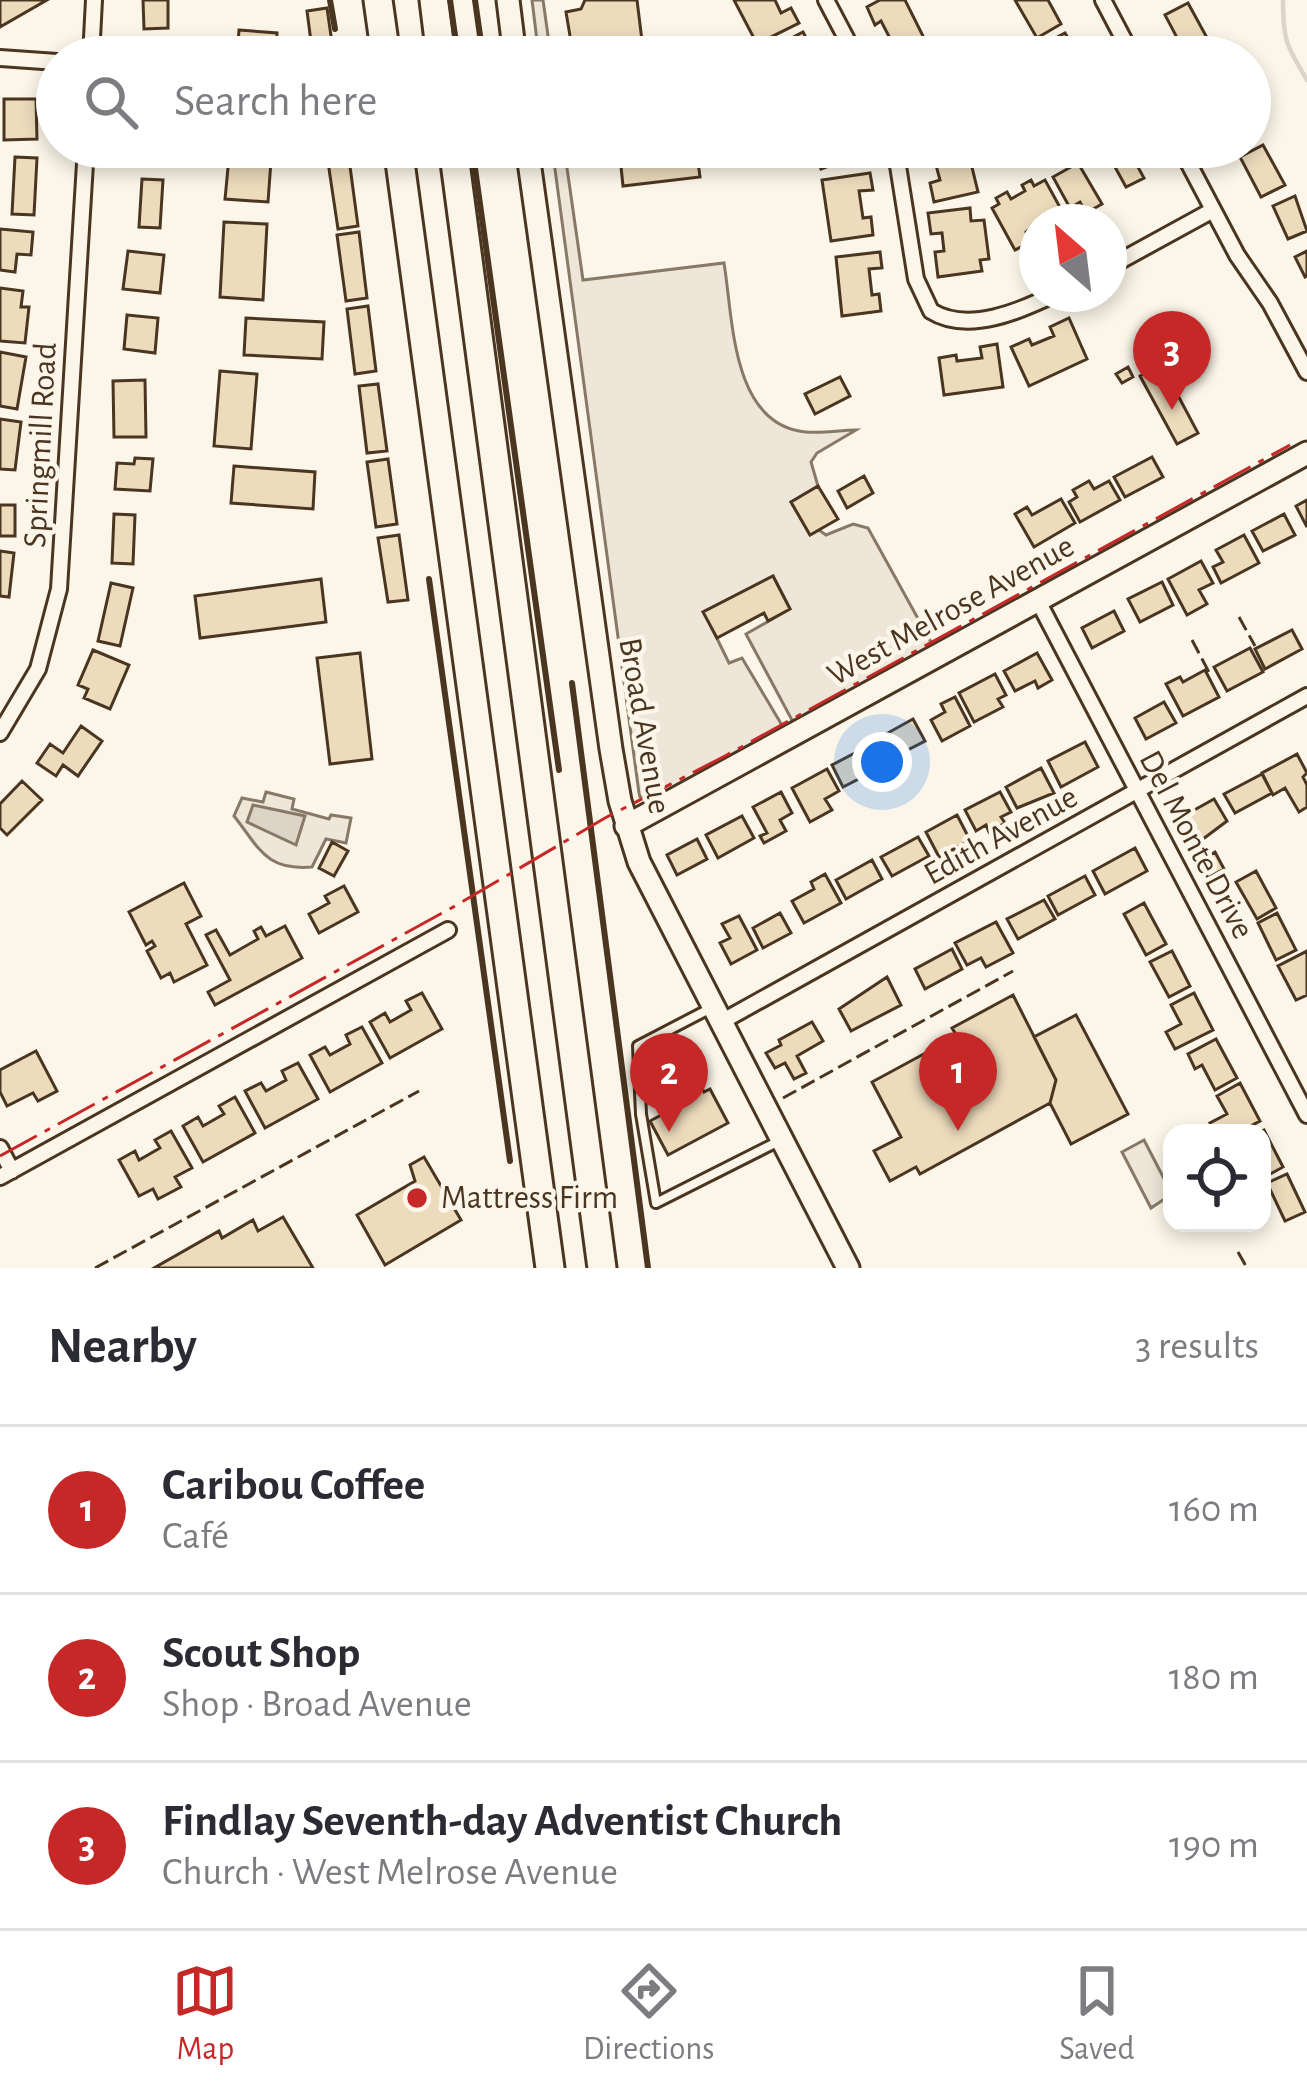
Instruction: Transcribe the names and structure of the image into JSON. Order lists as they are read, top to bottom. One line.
{"streets":{"main road":["West Melrose Avenue","Broad Avenue"],"street":["Springmill Road","Edith Avenue","Del Monte Drive"]},"crossings":[["West Melrose Avenue","Broad Avenue"],["West Melrose Avenue","Del Monte Drive"],["Broad Avenue","Edith Avenue"],["Edith Avenue","Del Monte Drive"]],"places":["Mattress Firm"],"north":"top left","page":{"search":"Search here","pins":["3","1","2"],"heading":["Nearby","3 results"],"list":[{"mark":"1","name":"Caribou Coffee","note":"Café","value":"160 m"},{"mark":"2","name":"Scout Shop","note":"Shop · Broad Avenue","value":"180 m"},{"mark":"3","name":"Findlay Seventh-day Adventist Church","note":"Church · West Melrose Avenue","value":"190 m"}],"nav":["Map","Directions","Saved"]}}
